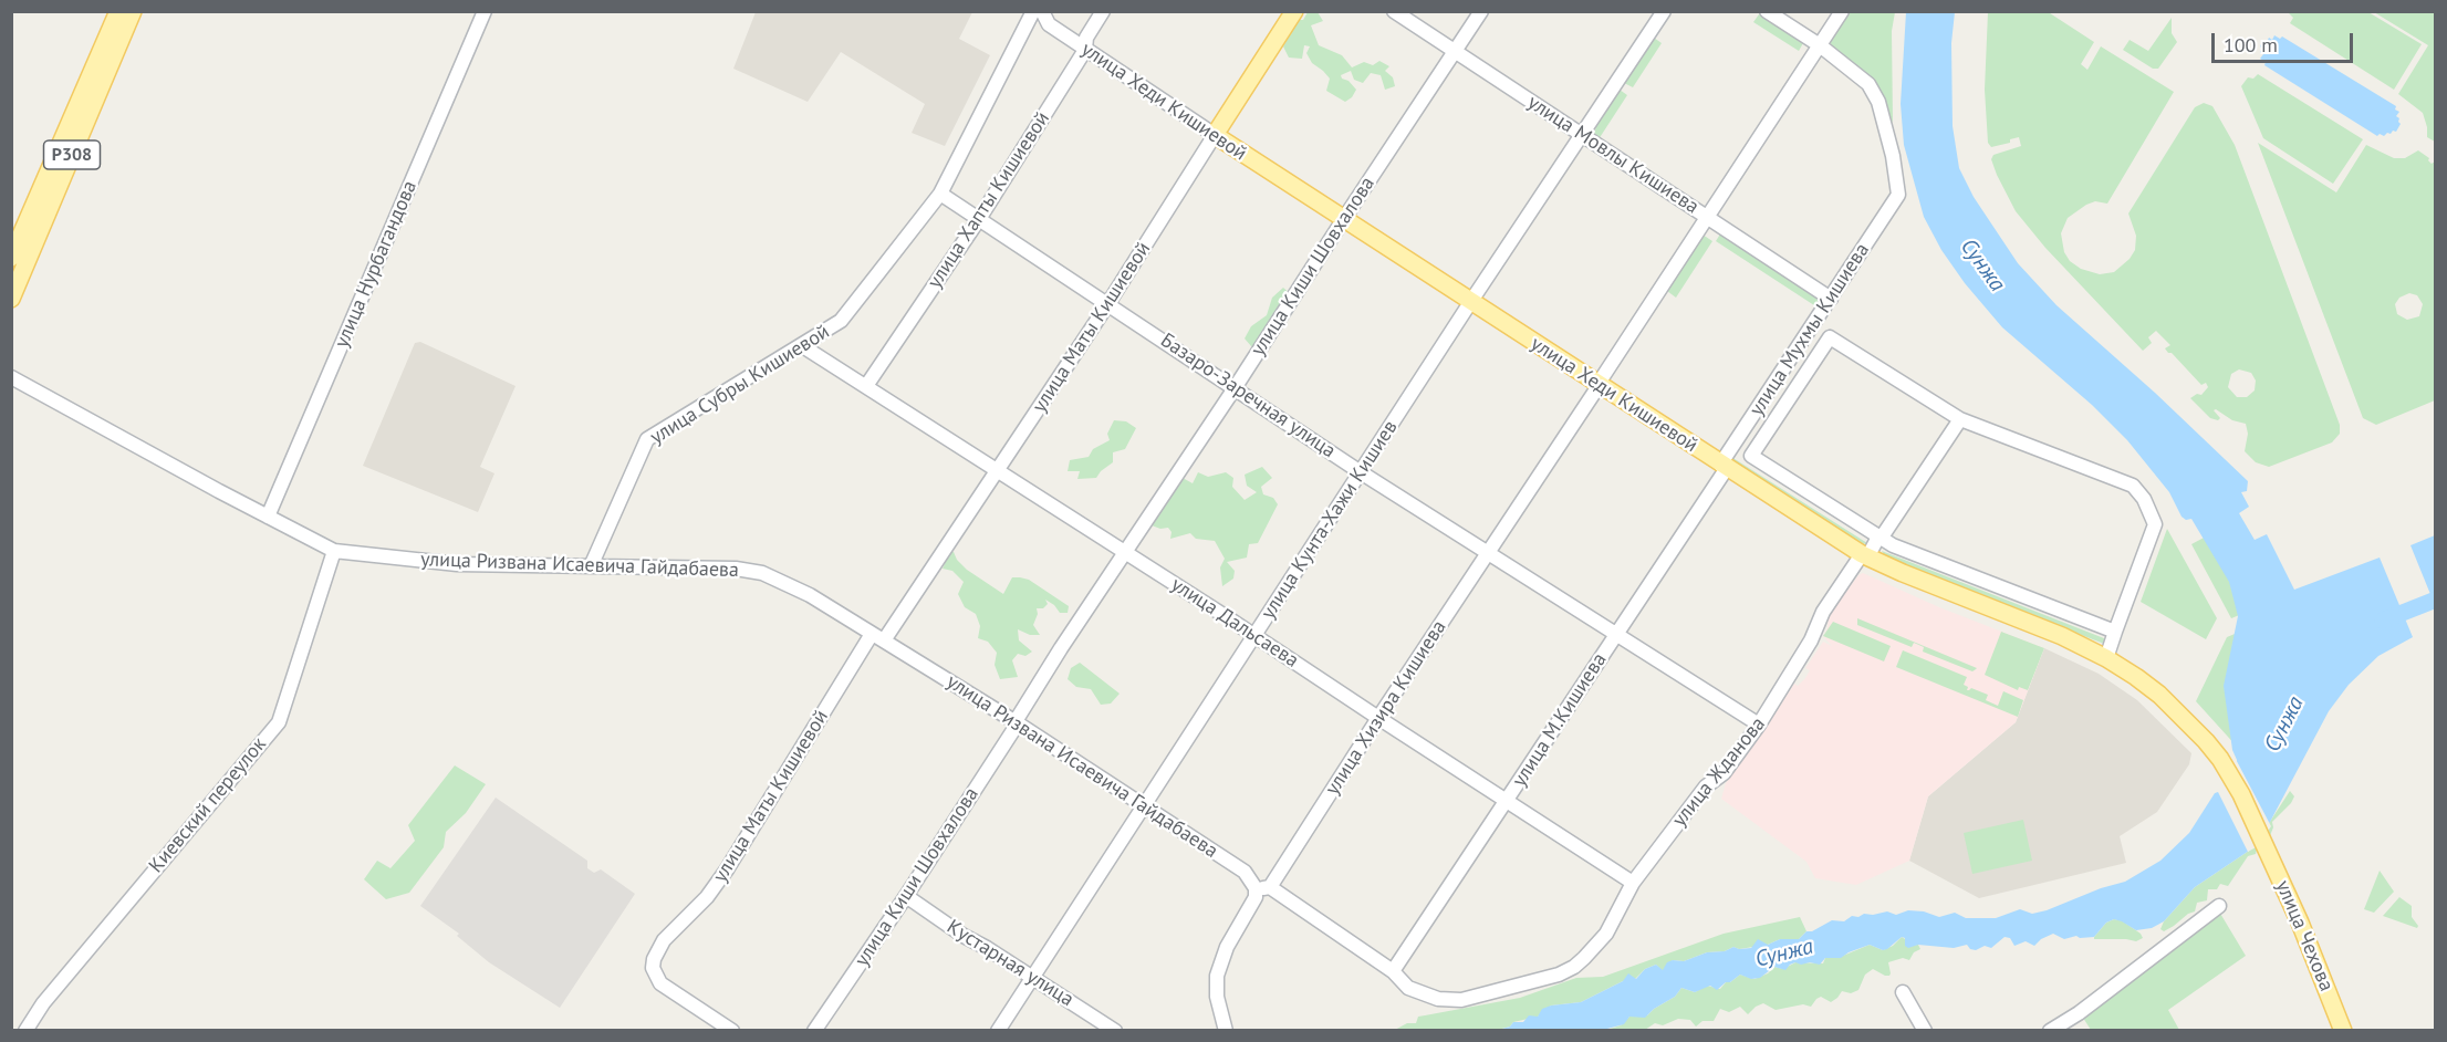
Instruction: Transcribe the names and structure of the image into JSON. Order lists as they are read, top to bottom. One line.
{"streets":{"main road":["улица Хеди Кишиевой","P308","улица Маты Кишиевой","улица Чехова"],"street":["улица Мовлы Кишиева","улица Хапты Кишиевой","улица Нурбагандова","улица Киши Шовхалова","улица Мухмы Кишиева","улица Субры Кишиевой","Базаро-Заречная улица","улица Кунта-Хажи Кишиев","улица Ризвана Исаевича Гайдабаева","улица Дальсаева","улица Хизира Кишиева","улица М.Кишиева","улица Жданова","Киевский переулок","Кустарная улица"]},"crossings":[["улица Хеди Кишиевой","улица Хапты Кишиевой"],["улица Хеди Кишиевой","улица Киши Шовхалова"],["улица Хеди Кишиевой","улица Маты Кишиевой"],["улица Хеди Кишиевой","улица Мухмы Кишиева"],["улица Хеди Кишиевой","улица Кунта-Хажи Кишиев"],["улица Хеди Кишиевой","улица Хизира Кишиева"],["улица Хеди Кишиевой","улица М.Кишиева"],["улица Хеди Кишиевой","улица Жданова"],["улица Хеди Кишиевой","улица Чехова"],["улица Мовлы Кишиева","улица Киши Шовхалова"],["улица Мовлы Кишиева","улица Мухмы Кишиева"],["улица Мовлы Кишиева","улица Кунта-Хажи Кишиев"],["улица Мовлы Кишиева","улица Хизира Кишиева"],["улица Хапты Кишиевой","Базаро-Заречная улица"],["улица Хапты Кишиевой","улица Дальсаева"],["улица Нурбагандова","улица Ризвана Исаевича Гайдабаева"],["улица Киши Шовхалова","Базаро-Заречная улица"],["улица Киши Шовхалова","улица Ризвана Исаевича Гайдабаева"],["улица Киши Шовхалова","улица Дальсаева"],["улица Киши Шовхалова","Кустарная улица"],["улица Маты Кишиевой","Базаро-Заречная улица"],["улица Маты Кишиевой","улица Ризвана Исаевича Гайдабаева"],["улица Маты Кишиевой","улица Дальсаева"],["улица Мухмы Кишиева","улица Хизира Кишиева"],["улица Мухмы Кишиева","улица М.Кишиева"],["улица Субры Кишиевой","Базаро-Заречная улица"],["улица Субры Кишиевой","улица Ризвана Исаевича Гайдабаева"],["улица Субры Кишиевой","улица Дальсаева"],["Базаро-Заречная улица","улица Кунта-Хажи Кишиев"],["Базаро-Заречная улица","улица Хизира Кишиева"],["Базаро-Заречная улица","улица М.Кишиева"],["Базаро-Заречная улица","улица Жданова"],["улица Кунта-Хажи Кишиев","улица Ризвана Исаевича Гайдабаева"],["улица Кунта-Хажи Кишиев","улица Дальсаева"],["улица Кунта-Хажи Кишиев","Кустарная улица"],["улица Ризвана Исаевича Гайдабаева","Киевский переулок"],["улица Дальсаева","улица Хизира Кишиева"],["улица Дальсаева","улица М.Кишиева"],["улица Дальсаева","улица Жданова"],["улица М.Кишиева","улица Жданова"]],"water":["Сунжа"],"scale_bar":"100 m"}
